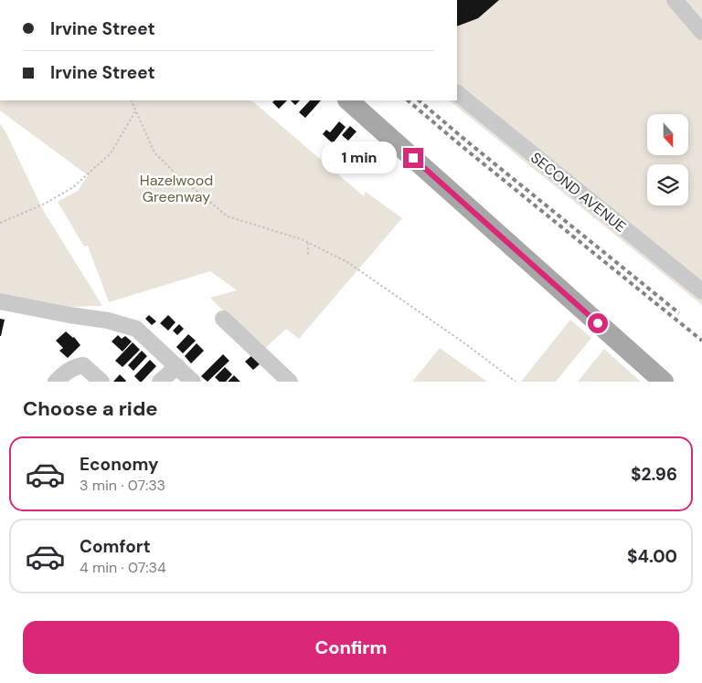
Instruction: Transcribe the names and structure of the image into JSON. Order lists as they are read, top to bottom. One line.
{"streets":{"street":["SECOND AVENUE"]},"parks":["Hazelwood Greenway"],"north":"bottom","page":{"banner":["Irvine Street","Irvine Street"],"bubble":"1 min","heading":"Choose a ride","list":[{"name":"Economy","note":"3 min · 07:33","value":"$2.96"},{"name":"Comfort","note":"4 min · 07:34","value":"$4.00"}],"buttons":"Confirm"}}
